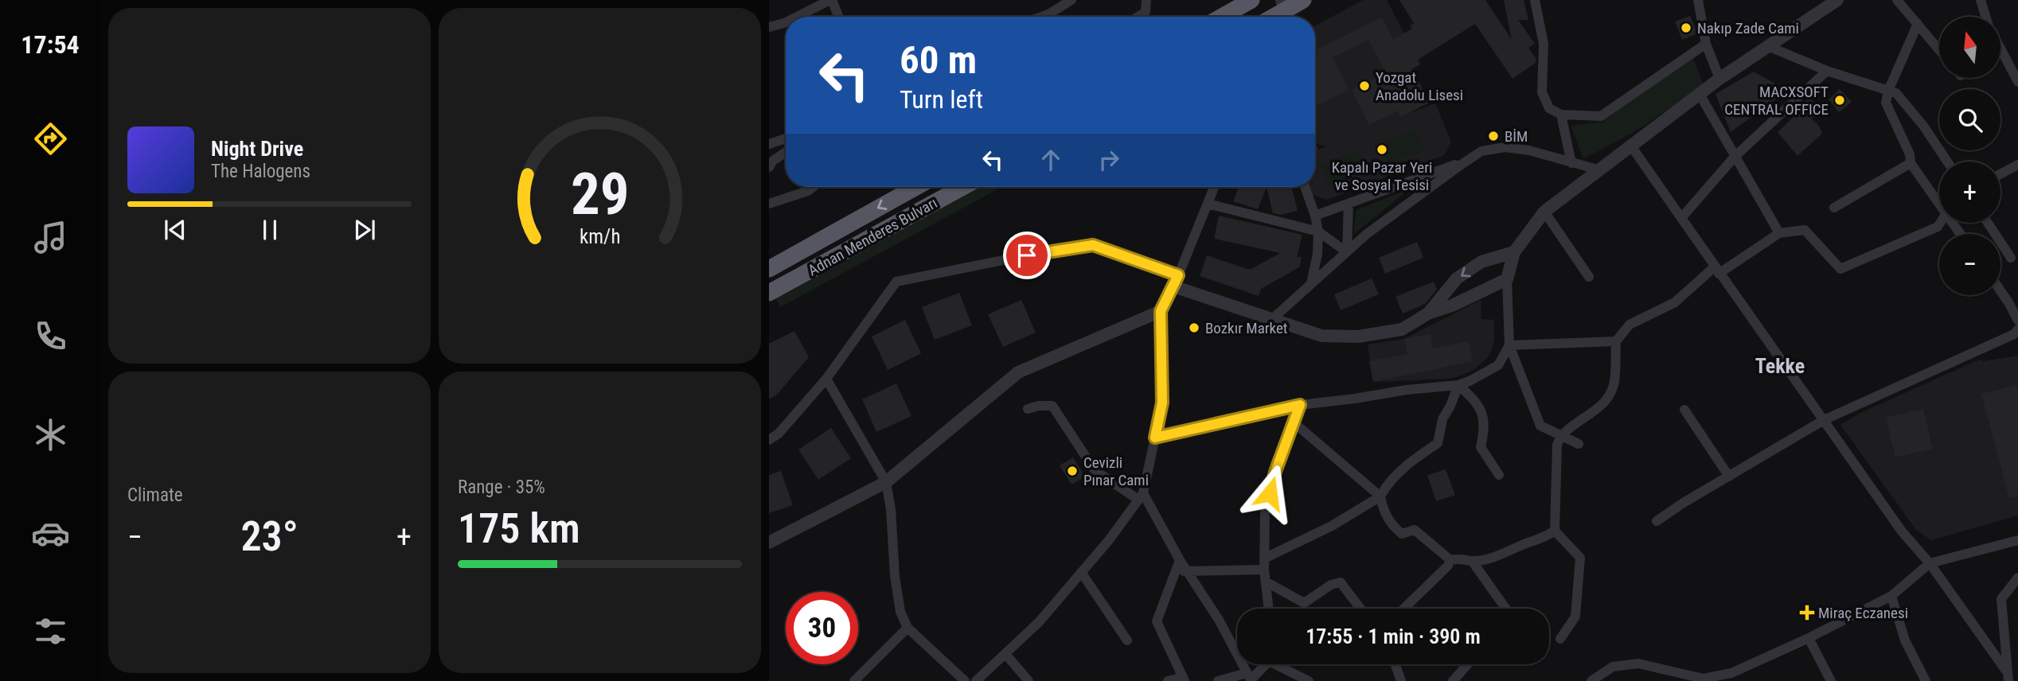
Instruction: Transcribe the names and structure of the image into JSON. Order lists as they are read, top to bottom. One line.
{"streets":{"highway":["Adnan Menderes Bulvarı"]},"districts":["Tekke"],"places":{"other":["Nakıp Zade Cami","Yozgat Anadolu Lisesi","MACXSOFT CENTRAL OFFICE","BİM","Kapalı Pazar Yeri ve Sosyal Tesisi","Bozkır Market","Cevizli Pınar Cami"],"health":["Miraç Eczanesi"]},"north":"top","page":{"tabs":"17:54","map_buttons":["+","−"],"turn":["60 m","Turn left"],"song":["Night Drive","The Halogens"],"tile":["Climate",["Range · 35%","175 km"]],"heat":["−","23°","+"],"limit":"30","trip":"17:55 · 1 min · 390 m","gauge":["29","km/h"]}}
